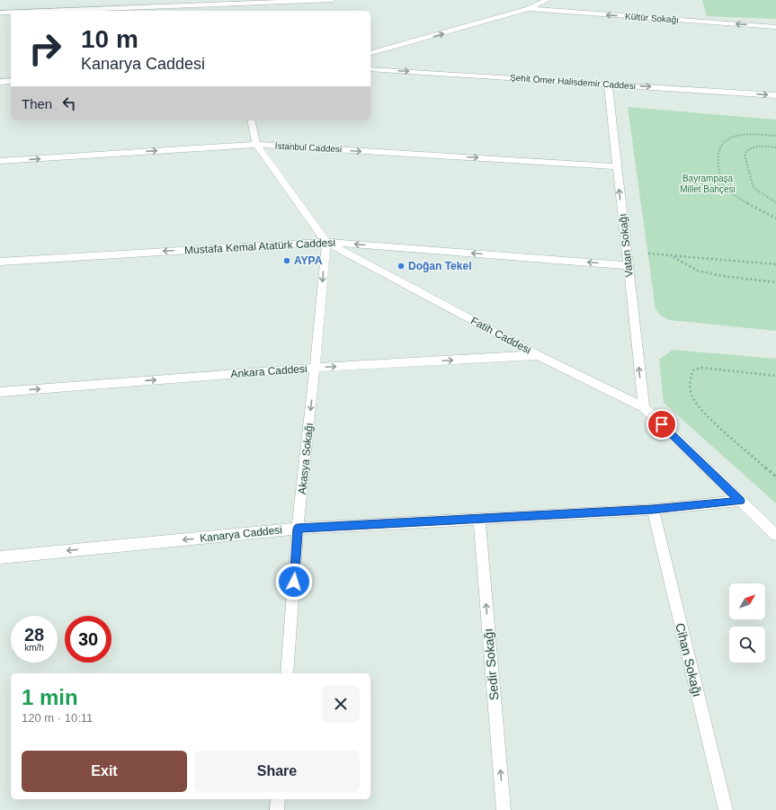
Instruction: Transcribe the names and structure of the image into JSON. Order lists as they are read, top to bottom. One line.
{"streets":{"street":["Kültür Sokağı","Şehit Ömer Halisdemir Caddesi","İstanbul Caddesi","Vatan Sokağı","Mustafa Kemal Atatürk Caddesi","Fatih Caddesi","Ankara Caddesi","Akasya Sokağı","Kanarya Caddesi","Cihan Sokağı","Sedir Sokağı"]},"crossings":[["Şehit Ömer Halisdemir Caddesi","Vatan Sokağı"],["İstanbul Caddesi","Vatan Sokağı"],["İstanbul Caddesi","Fatih Caddesi"],["Vatan Sokağı","Mustafa Kemal Atatürk Caddesi"],["Vatan Sokağı","Fatih Caddesi"],["Mustafa Kemal Atatürk Caddesi","Fatih Caddesi"],["Mustafa Kemal Atatürk Caddesi","Akasya Sokağı"],["Fatih Caddesi","Ankara Caddesi"],["Fatih Caddesi","Akasya Sokağı"],["Fatih Caddesi","Kanarya Caddesi"],["Ankara Caddesi","Akasya Sokağı"],["Akasya Sokağı","Kanarya Caddesi"],["Kanarya Caddesi","Cihan Sokağı"],["Kanarya Caddesi","Sedir Sokağı"]],"one_way":["Şehit Ömer Halisdemir Caddesi","İstanbul Caddesi","Vatan Sokağı","Mustafa Kemal Atatürk Caddesi","Ankara Caddesi","Akasya Sokağı","Kanarya Caddesi","Sedir Sokağı"],"parks":["Bayrampaşa Millet Bahçesi"],"places":["AYPA","Doğan Tekel"],"north":"top right","page":{"turn":["10 m","Kanarya Caddesi"],"then":"Then","speed":"28 km/h","limit":"30","heading":["1 min","120 m · 10:11"],"buttons":["Exit","Share"]}}
